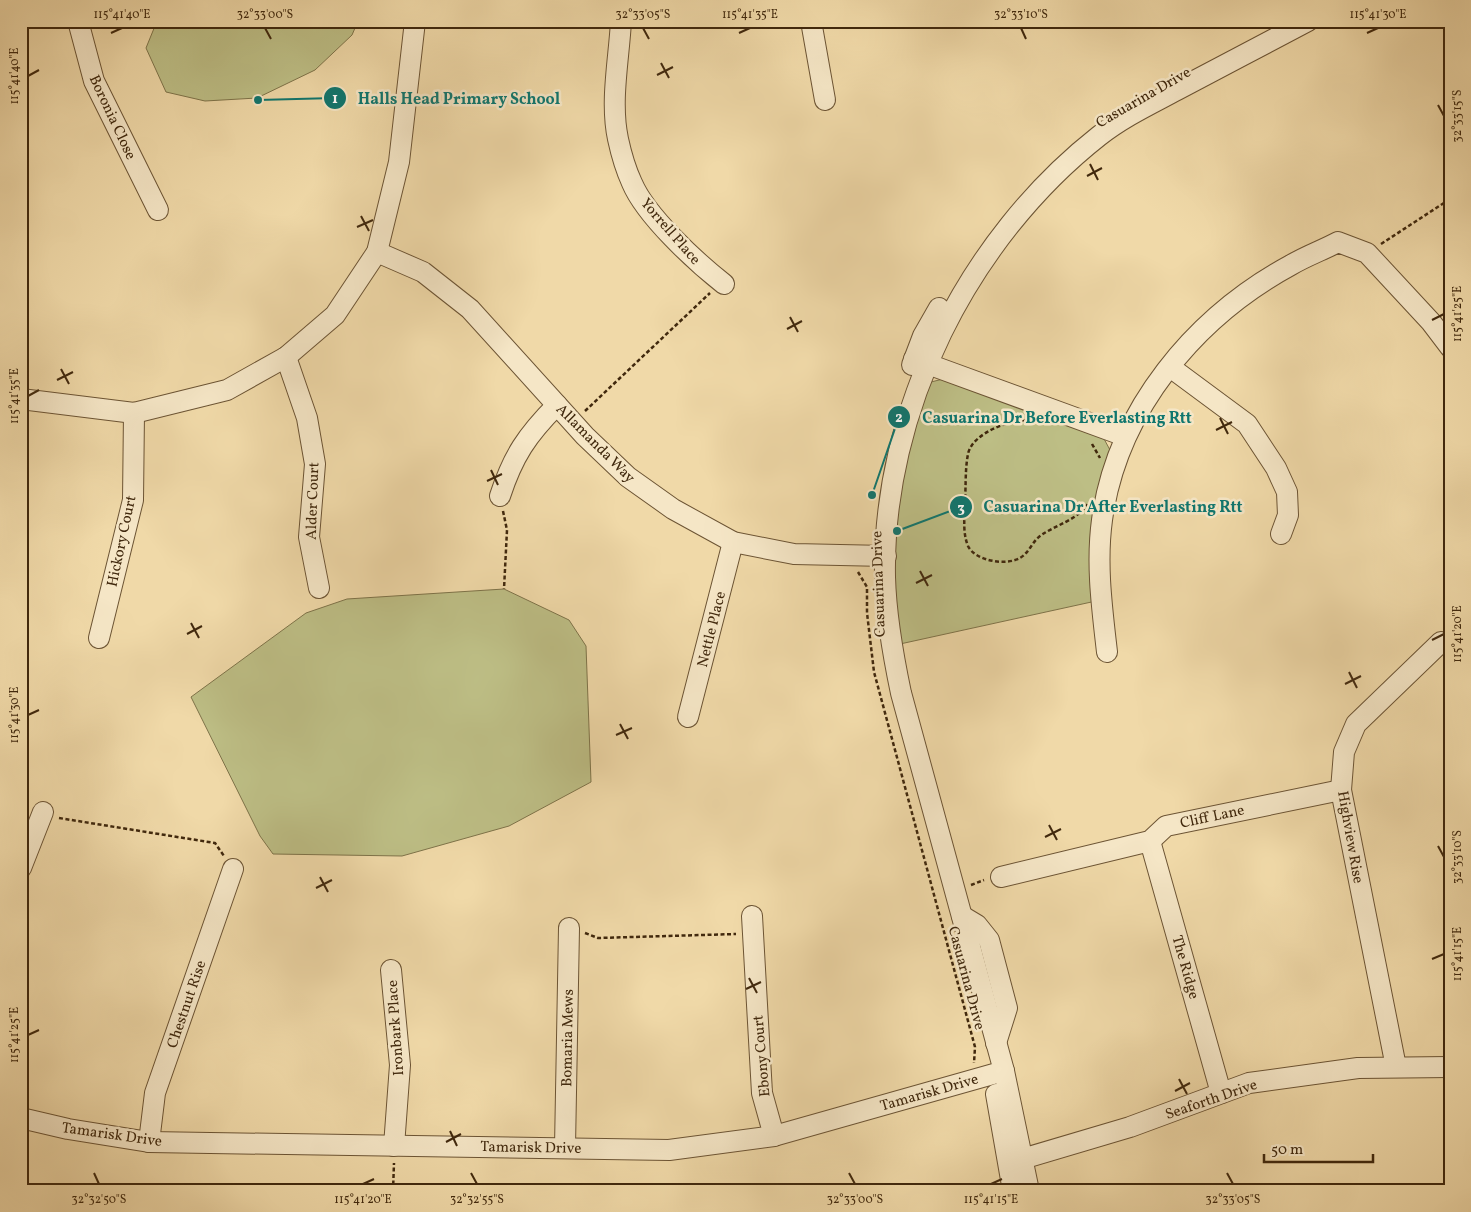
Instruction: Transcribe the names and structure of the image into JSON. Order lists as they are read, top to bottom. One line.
{"streets":{"street":["Casuarina Drive","Boronia Close","Yorrell Place","Allamanda Way","Alder Court","Hickory Court","Nettle Place","Cliff Lane","Highview Rise","The Ridge","Chestnut Rise","Ironbark Place","Bomaria Mews","Ebony Court","Tamarisk Drive","Seaforth Drive"]},"crossings":[["Casuarina Drive","Allamanda Way"],["Casuarina Drive","Tamarisk Drive"],["Casuarina Drive","Seaforth Drive"],["Allamanda Way","Nettle Place"],["Cliff Lane","Highview Rise"],["Cliff Lane","The Ridge"],["Highview Rise","Seaforth Drive"],["The Ridge","Seaforth Drive"],["Chestnut Rise","Tamarisk Drive"],["Ironbark Place","Tamarisk Drive"],["Bomaria Mews","Tamarisk Drive"],["Ebony Court","Tamarisk Drive"]],"places":["Halls Head Primary School","Casuarina Dr Before Everlasting Rtt","Casuarina Dr After Everlasting Rtt"],"scale_bar":"50 m","coordinates":["115°41'40\"E","32°33'00\"S","32°33'05\"S","115°41'35\"E","32°33'10\"S","115°41'30\"E","32°33'15\"S","115°41'25\"E","115°41'20\"E","115°41'15\"E","32°32'50\"S","32°32'55\"S"]}
